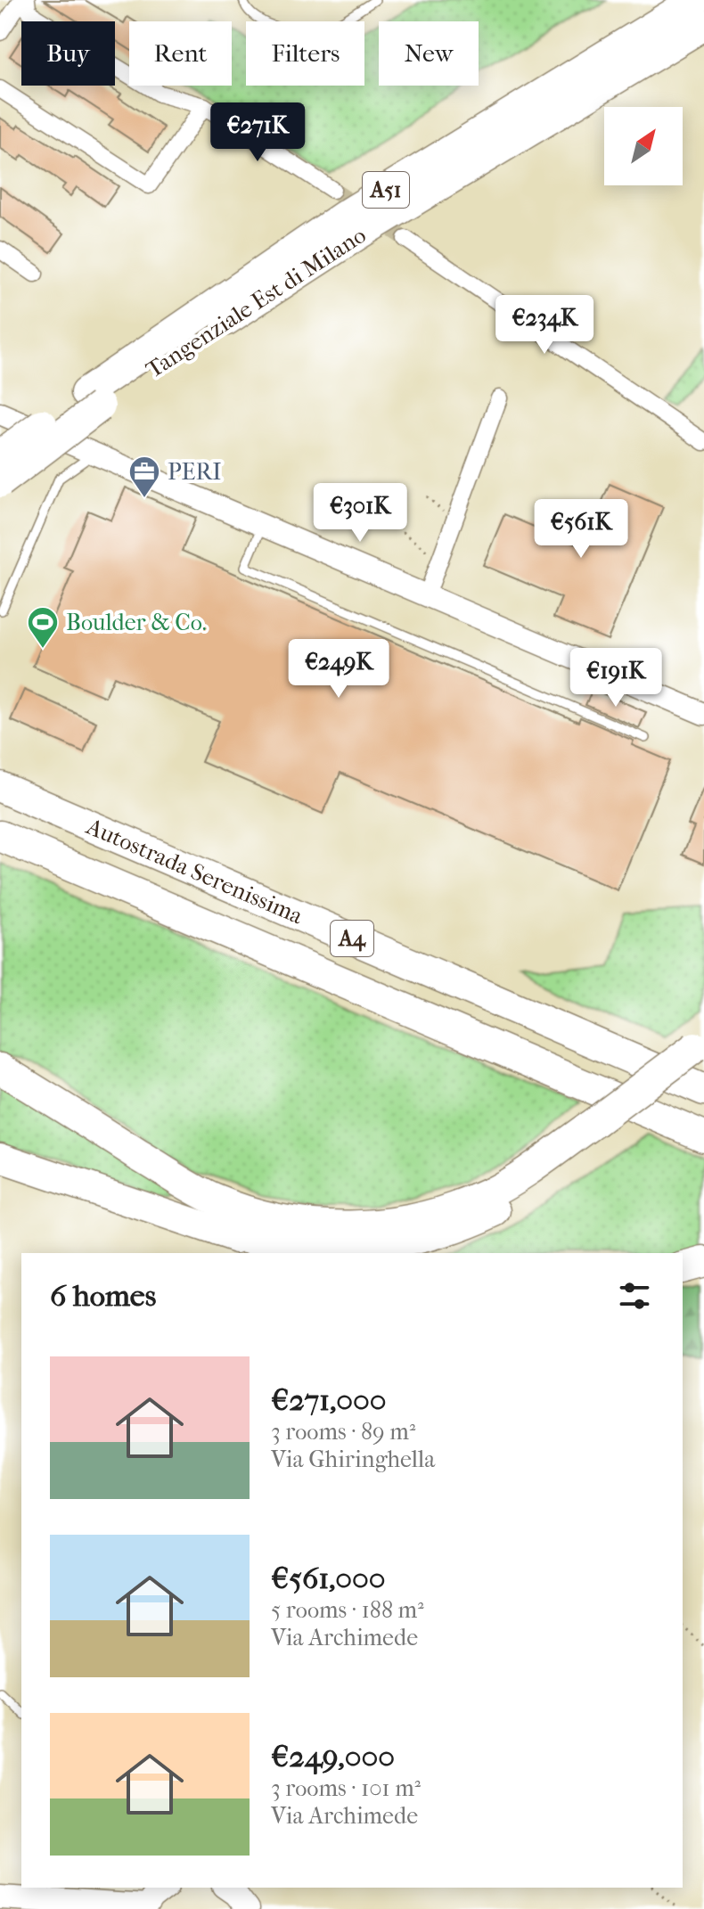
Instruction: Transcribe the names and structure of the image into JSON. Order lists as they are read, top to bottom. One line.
{"streets":{"highway":["A51","Tangenziale Est di Milano","Autostrada Serenissima","A4"]},"places":{"office":["PERI"],"sports":["Boulder & Co."]},"north":"top right","page":{"chip":["Buy","Rent","Filters","New"],"price":["€271K","€234K","€301K","€561K","€249K","€191K"],"heading":"6 homes","list":[{"name":"€271,000","note":"3 rooms · 89 m² · Via Ghiringhella"},{"name":"€561,000","note":"5 rooms · 188 m² · Via Archimede"},{"name":"€249,000","note":"3 rooms · 101 m² · Via Archimede"}]}}
